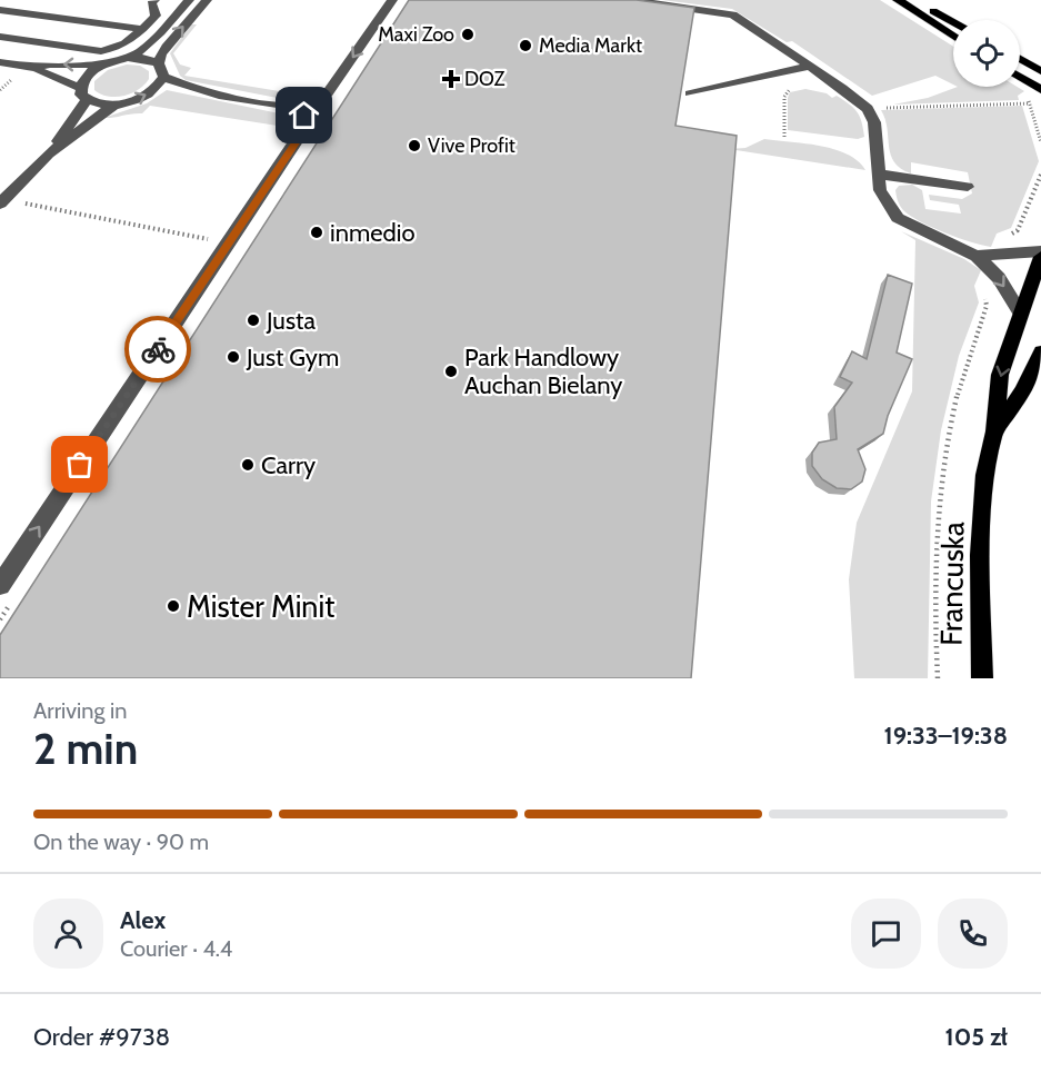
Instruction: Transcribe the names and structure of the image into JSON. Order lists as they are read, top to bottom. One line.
{"streets":{"main road":["Francuska"]},"places":{"other":["Maxi Zoo","Media Markt","Vive Profit","inmedio","Justa","Just Gym","Park Handlowy Auchan Bielany","Carry","Mister Minit"],"health":["DOZ"]},"page":{"heading":["2 min","Arriving in","19:33–19:38"],"panel":["Alex","Courier · 4.4","Order #9738","105 zł"],"bar":"On the way · 90 m"}}
